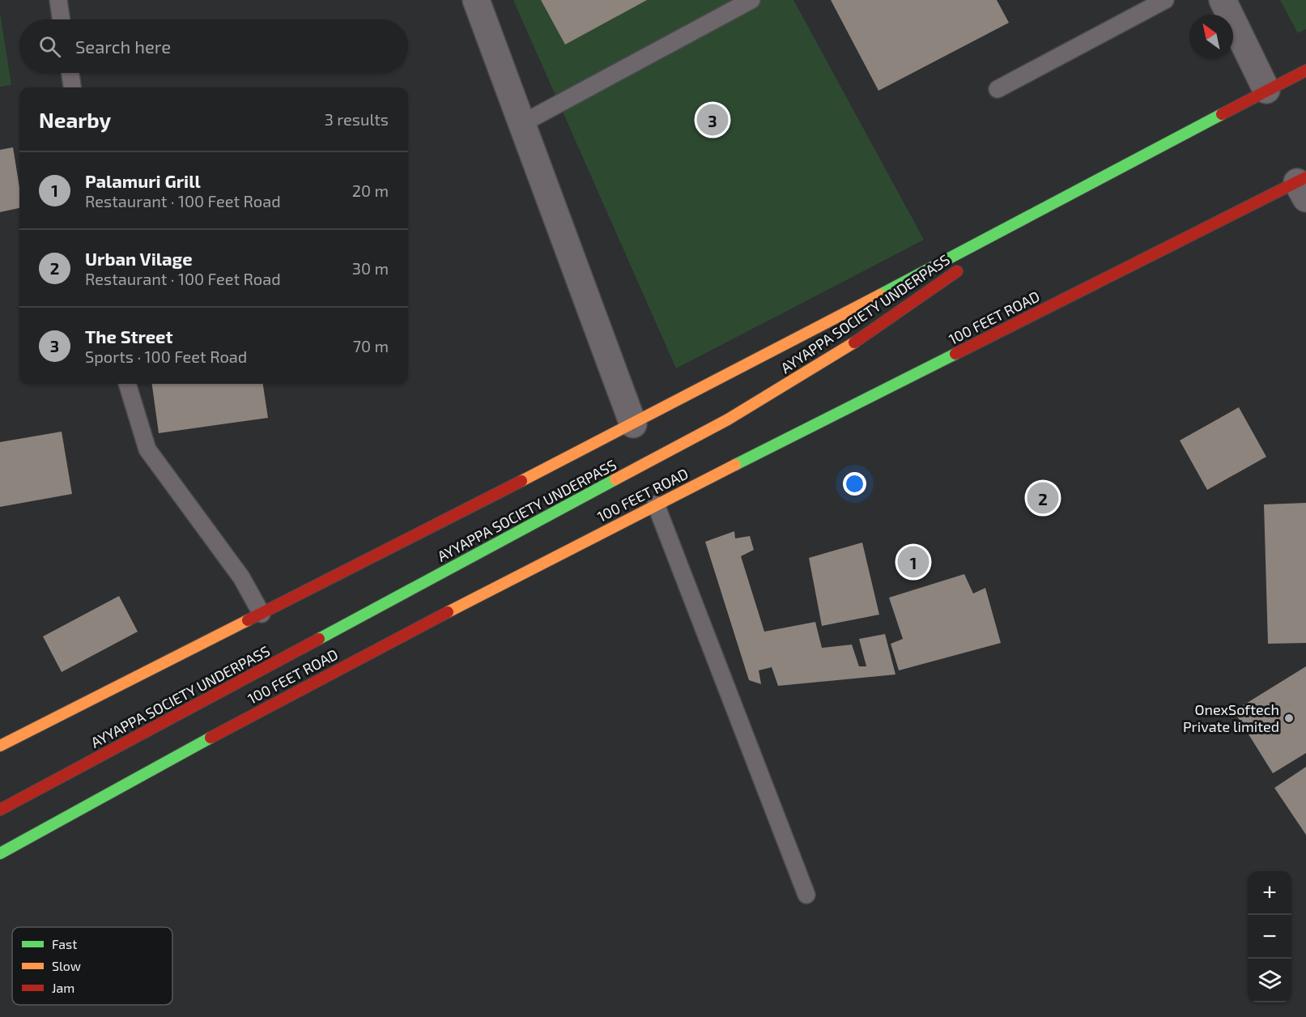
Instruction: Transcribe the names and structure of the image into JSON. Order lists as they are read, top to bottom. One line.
{"streets":{"main road":["AYYAPPA SOCIETY UNDERPASS","100 FEET ROAD"]},"places":["OnexSoftech Private limited"],"legend":["Fast","Slow","Jam"],"north":"top left","page":{"search":"Search here","heading":["Nearby","3 results"],"pins":["3","2","1"],"list":[{"mark":"1","name":"Palamuri Grill","note":"Restaurant · 100 Feet Road","value":"20 m"},{"mark":"2","name":"Urban Vilage","note":"Restaurant · 100 Feet Road","value":"30 m"},{"mark":"3","name":"The Street","note":"Sports · 100 Feet Road","value":"70 m"}],"map_buttons":["+","−"]}}
